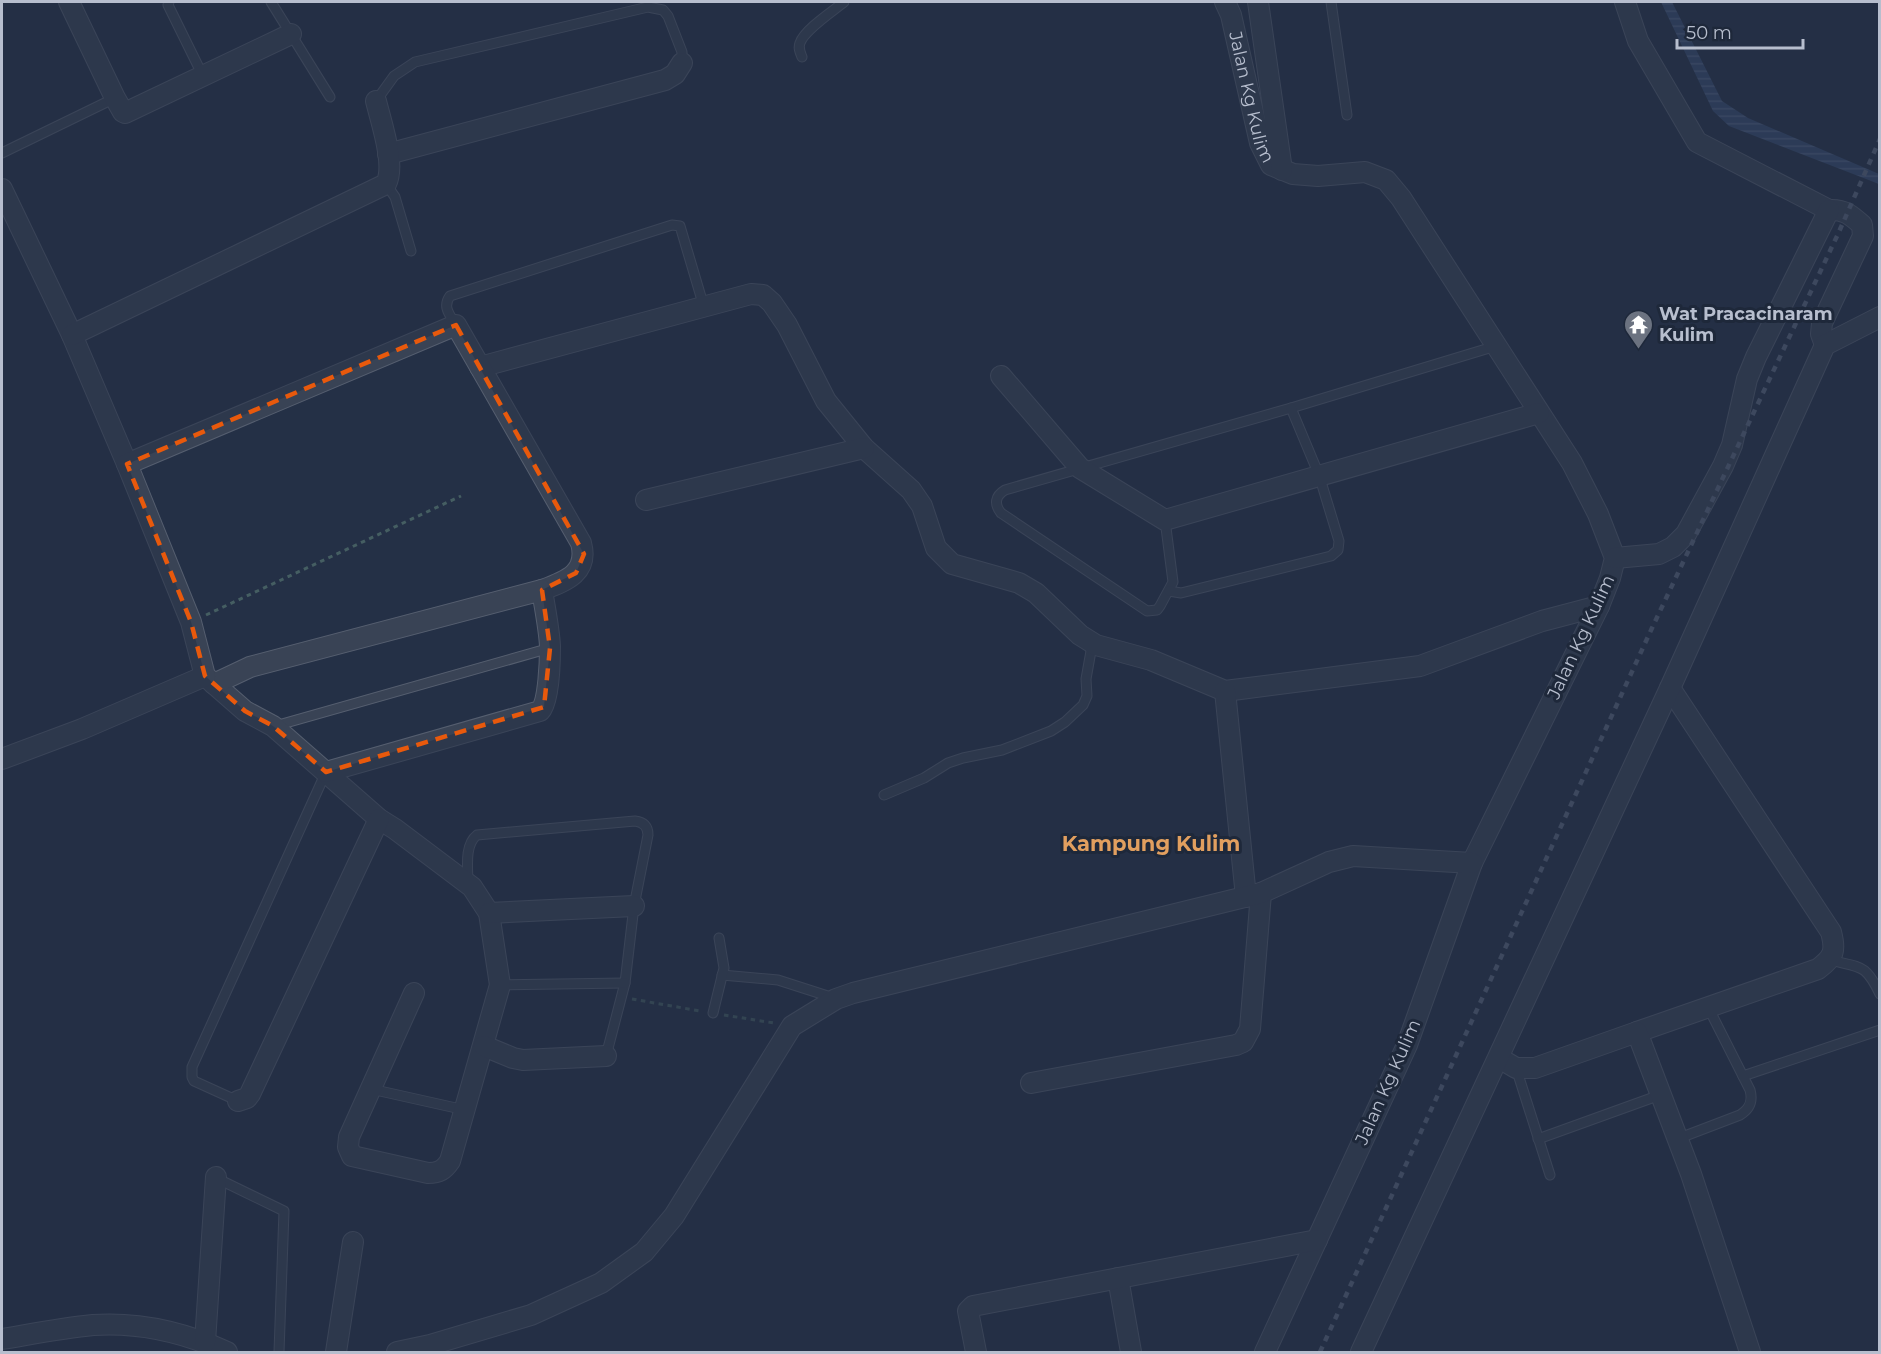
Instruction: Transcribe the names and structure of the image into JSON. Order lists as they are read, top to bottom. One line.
{"streets":{"street":["Jalan Kg Kulim"]},"districts":["Kampung Kulim"],"places":{"temple":["Wat Pracacinaram Kulim"]},"scale_bar":"50 m"}
